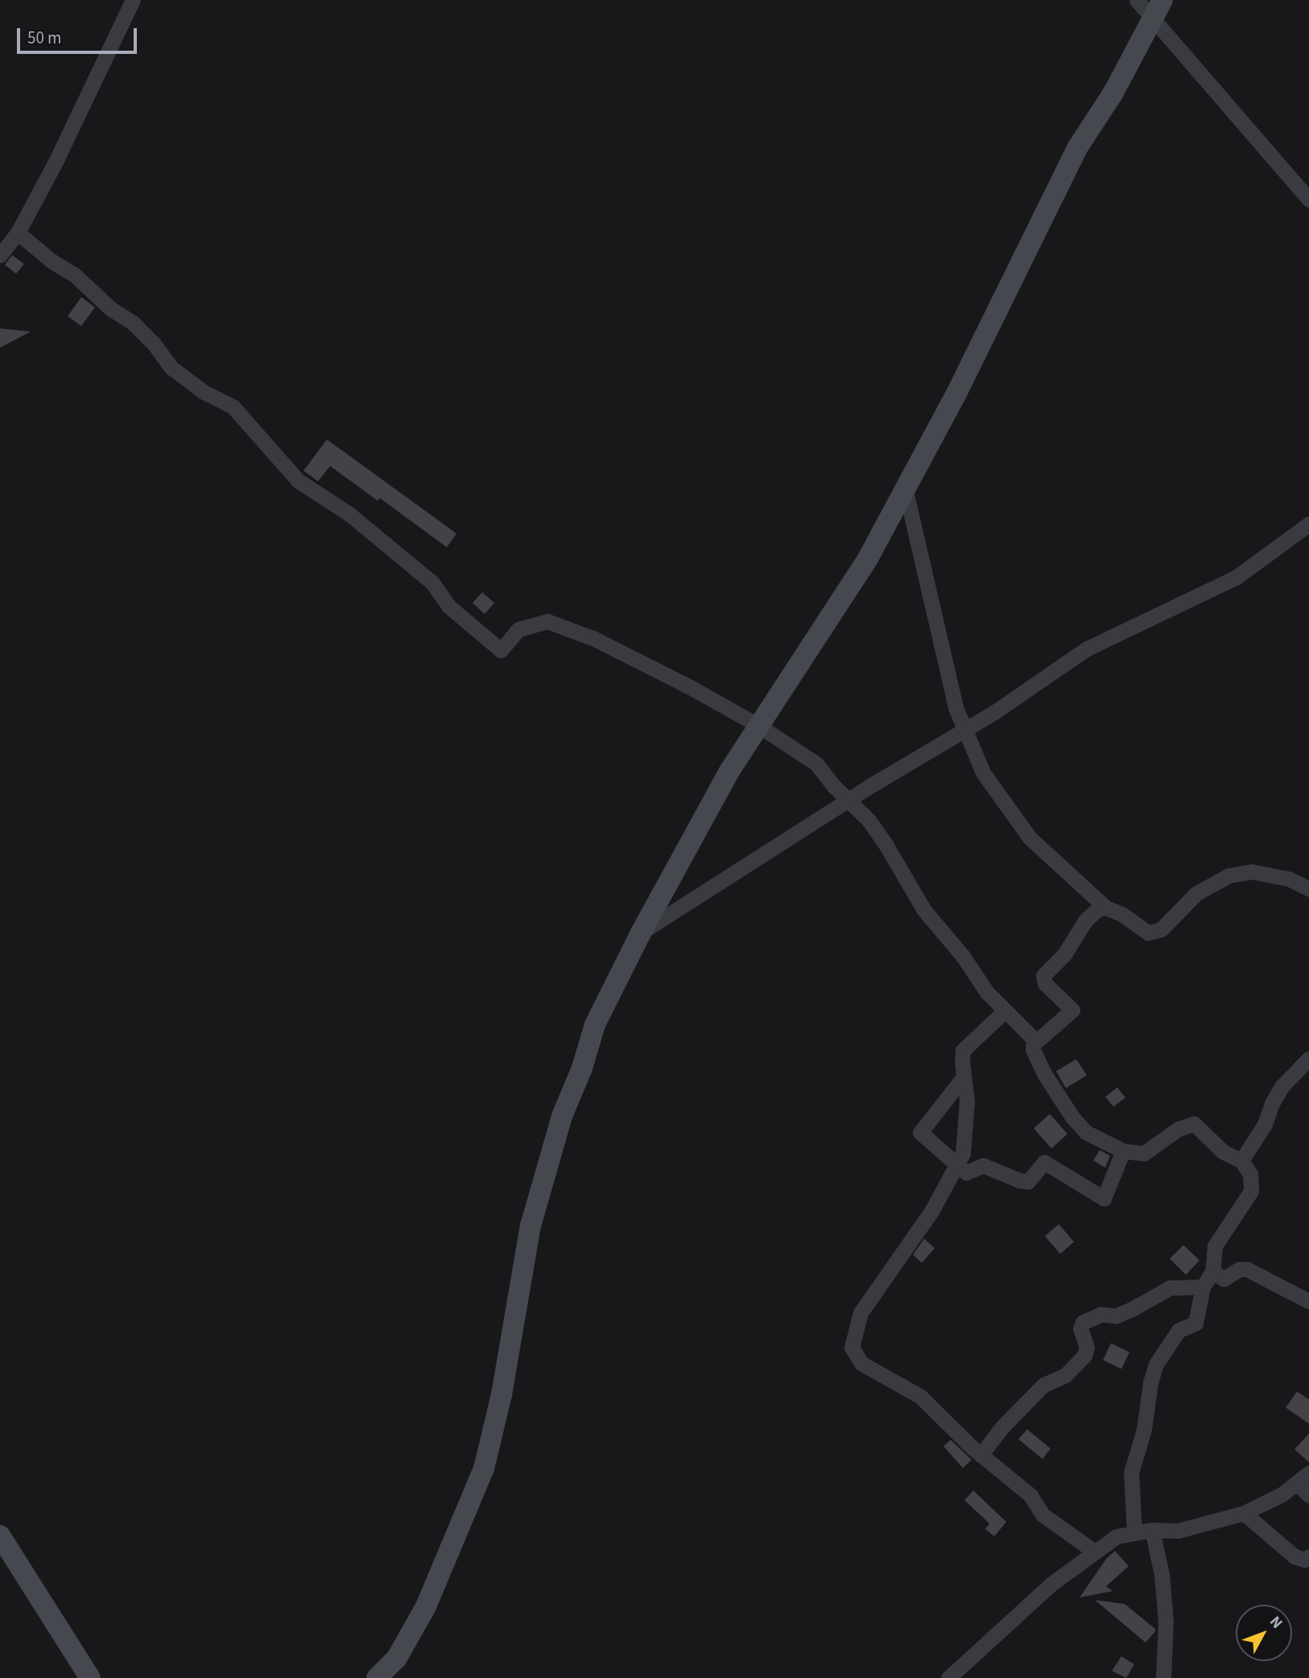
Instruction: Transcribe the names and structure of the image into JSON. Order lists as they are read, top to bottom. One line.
{"scale_bar":"50 m","north":"top right"}
